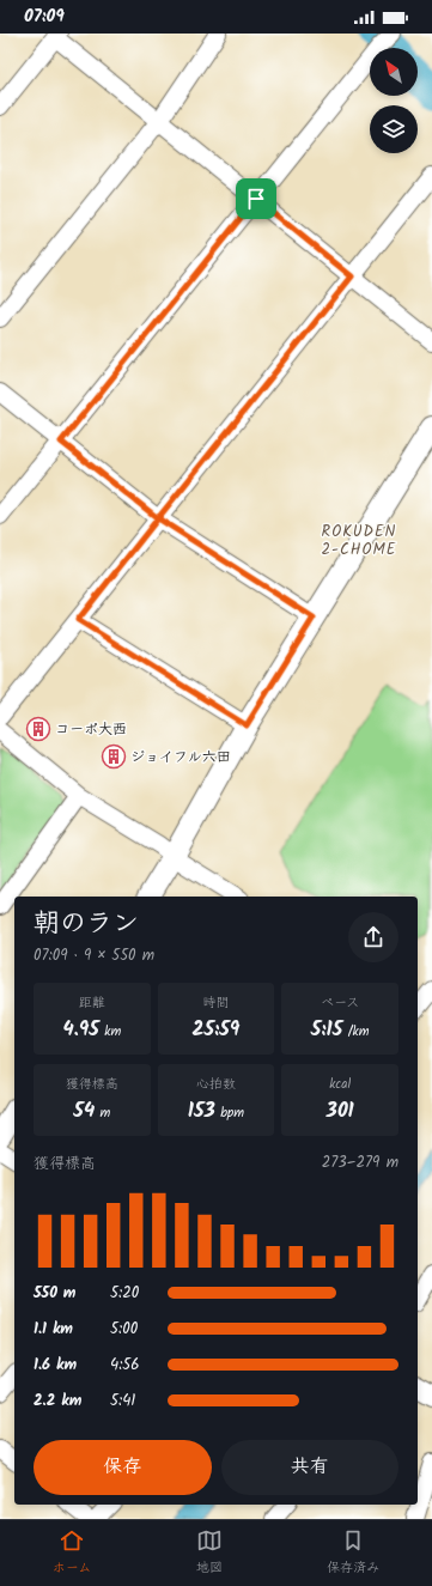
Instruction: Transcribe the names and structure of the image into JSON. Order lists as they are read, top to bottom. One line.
{"districts":["ROKUDEN 2-CHOME"],"places":{"building":["コーポ大西","ジョイフル六田"]},"north":"top left","page":{"status":"07:09","heading":["朝のラン","07:09 · 9 × 550 m"],"stats":[["距離","4.95 km"],["時間","25:59"],["ペース","5:15 /km"],["獲得標高","54 m"],["心拍数","153 bpm"],["kcal","301"]],"chart":["獲得標高","273–279 m"],"list":[{"name":"550 m","note":"5:20"},{"name":"1.1 km","note":"5:00"},{"name":"1.6 km","note":"4:56"},{"name":"2.2 km","note":"5:41"}],"buttons":["保存","共有"],"tabs":["ホーム","地図","保存済み"]}}
